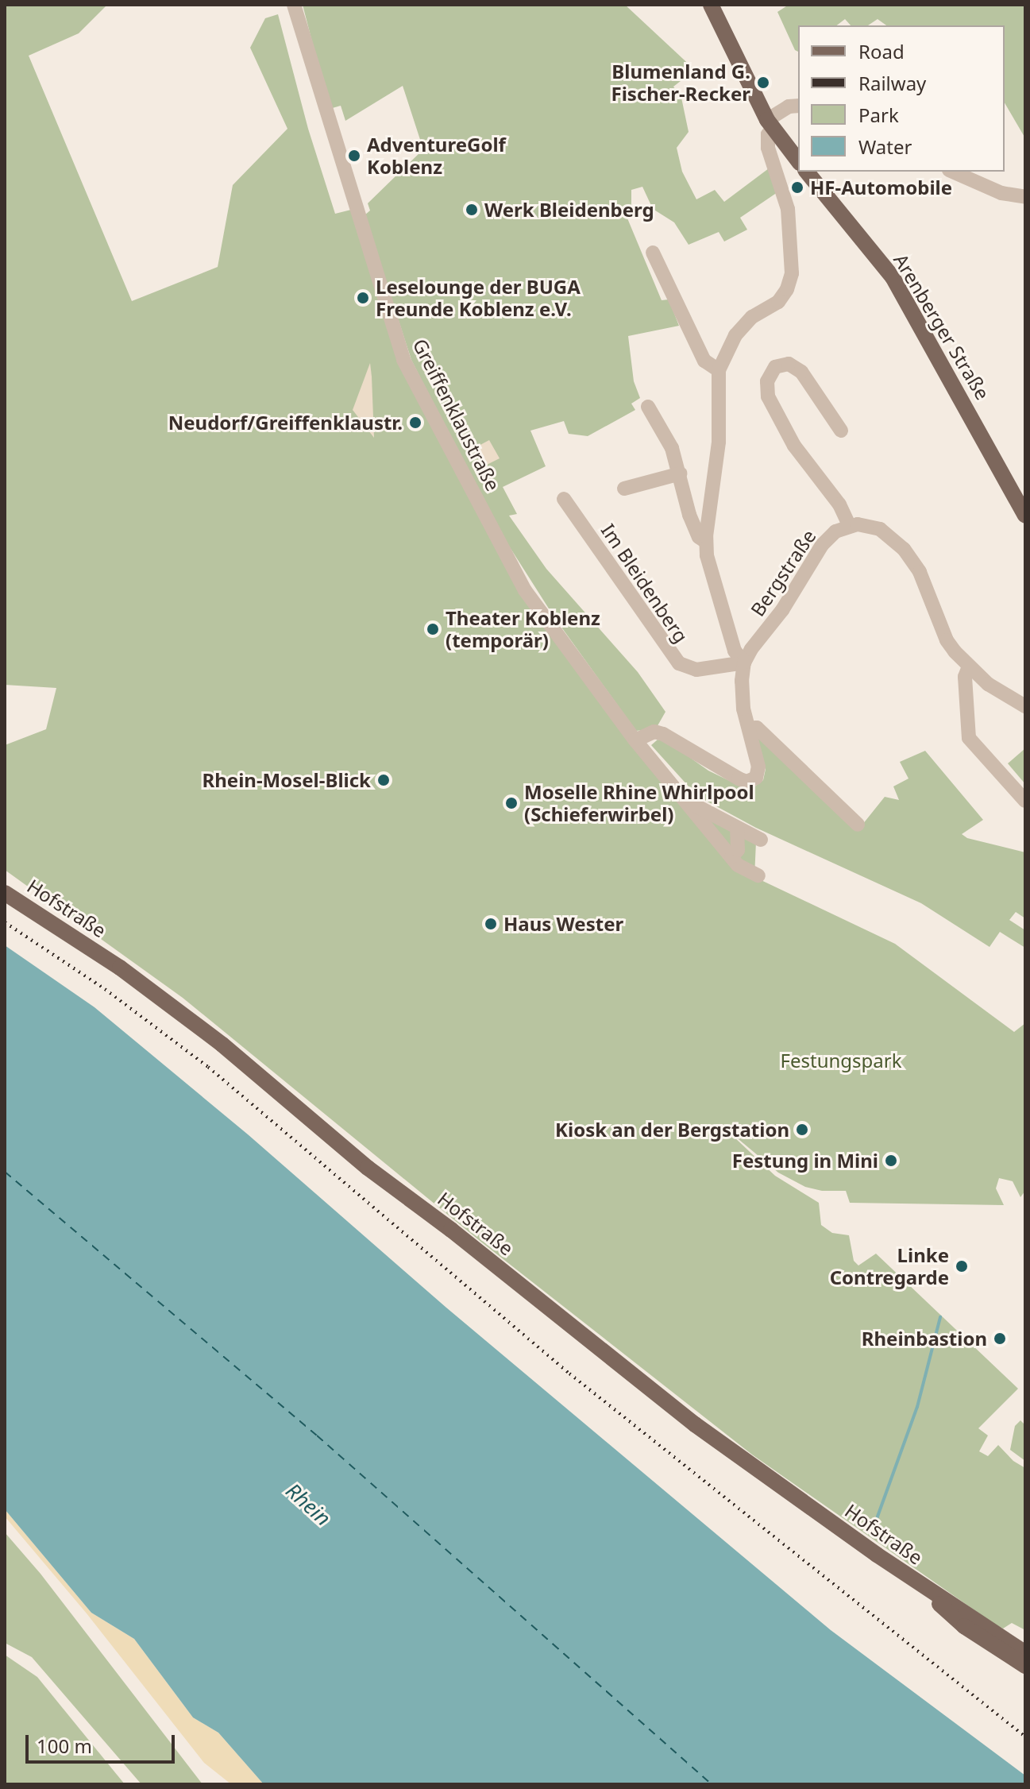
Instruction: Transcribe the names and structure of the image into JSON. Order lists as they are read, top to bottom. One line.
{"streets":{"main road":["Arenberger Straße","Hofstraße"],"street":["Greiffenklaustraße","Bergstraße","Im Bleidenberg"]},"crossings":[["Bergstraße","Im Bleidenberg"]],"water":["Rhein"],"parks":["Festungspark"],"places":["Blumenland G. Fischer-Recker","AdventureGolf Koblenz","HF-Automobile","Werk Bleidenberg","Leselounge der BUGA Freunde Koblenz e.V.","Neudorf/Greiffenklaustr.","Theater Koblenz (temporär)","Rhein-Mosel-Blick","Moselle Rhine Whirlpool (Schieferwirbel)","Haus Wester","Kiosk an der Bergstation","Festung in Mini","Linke Contregarde","Rheinbastion"],"legend":["Road","Railway","Park","Water"],"scale_bar":"100 m"}
